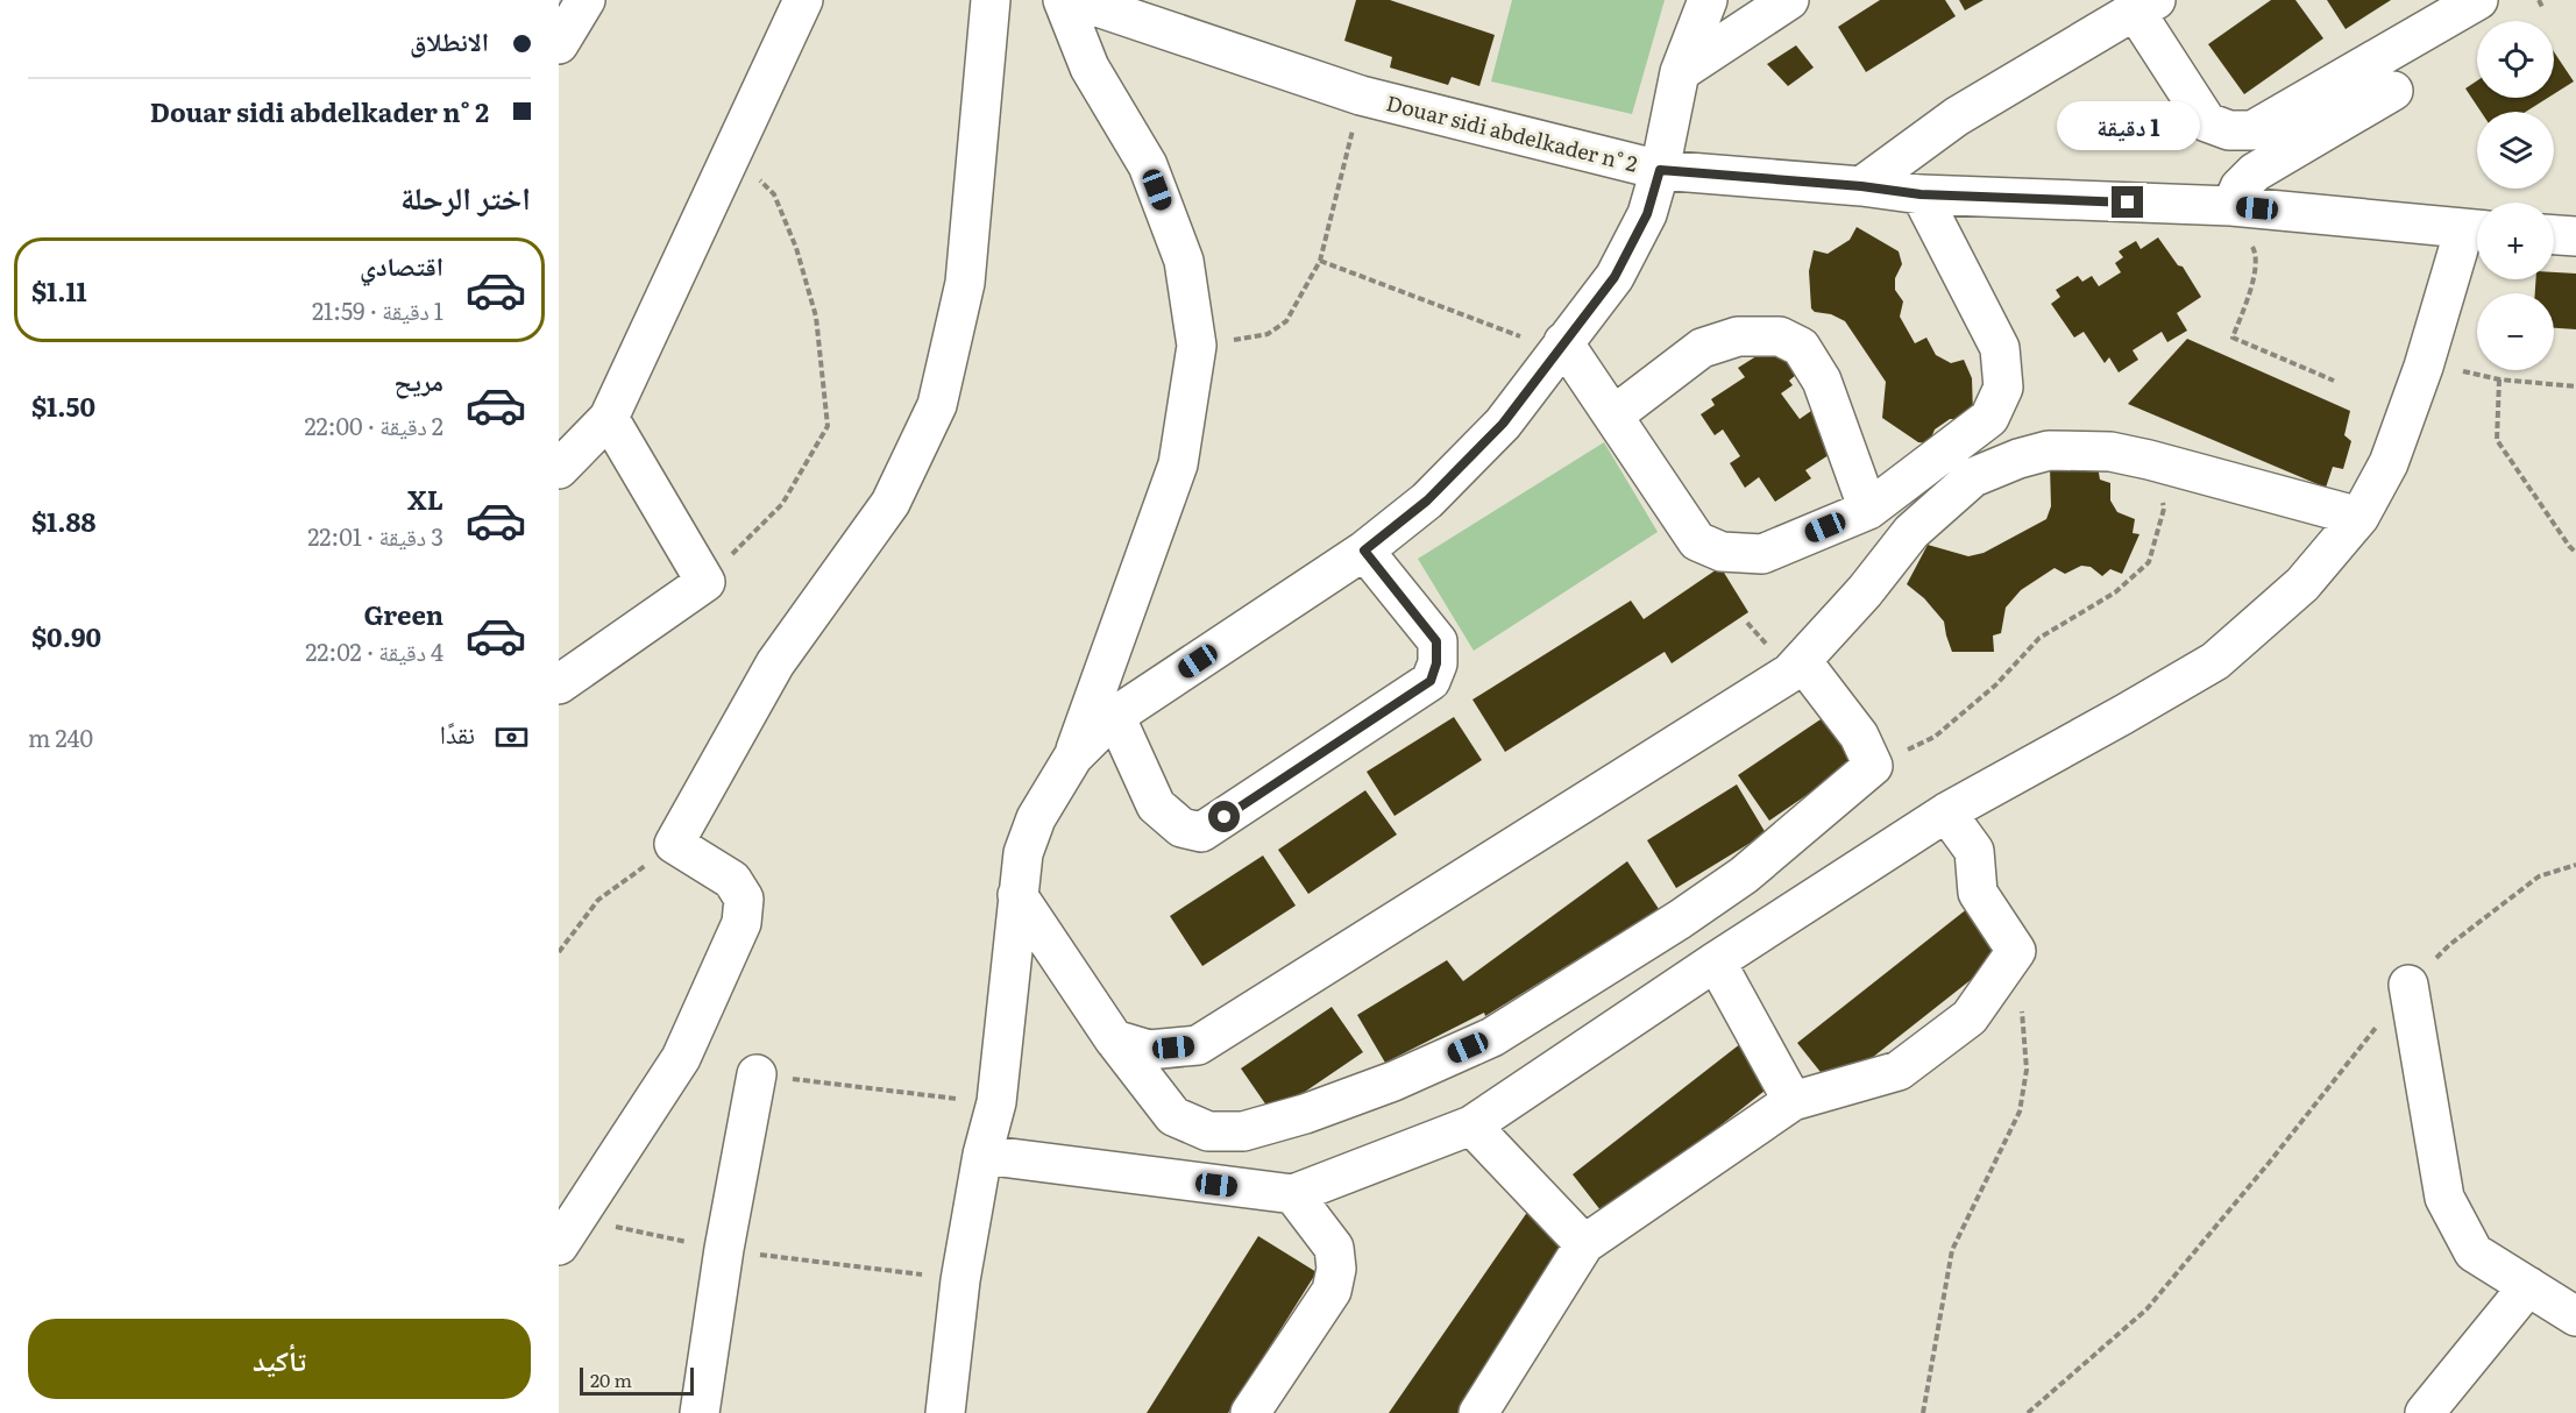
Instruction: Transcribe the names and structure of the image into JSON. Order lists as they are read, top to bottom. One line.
{"streets":{"street":["Douar sidi abdelkader n° 2"]},"scale_bar":"20 m","page":{"banner":["الانطلاق","Douar sidi abdelkader n° 2"],"map_buttons":["+","−"],"bubble":"1 دقيقة","heading":"اختر الرحلة","list":[{"name":"اقتصادي","note":"1 دقيقة · 21:59","value":"$1.11"},{"name":"مريح","note":"2 دقيقة · 22:00","value":"$1.50"},{"name":"XL","note":"3 دقيقة · 22:01","value":"$1.88"},{"name":"Green","note":"4 دقيقة · 22:02","value":"$0.90"}],"pay":["نقدًا","240 m"],"buttons":"تأكيد","scale":"20 m"}}
